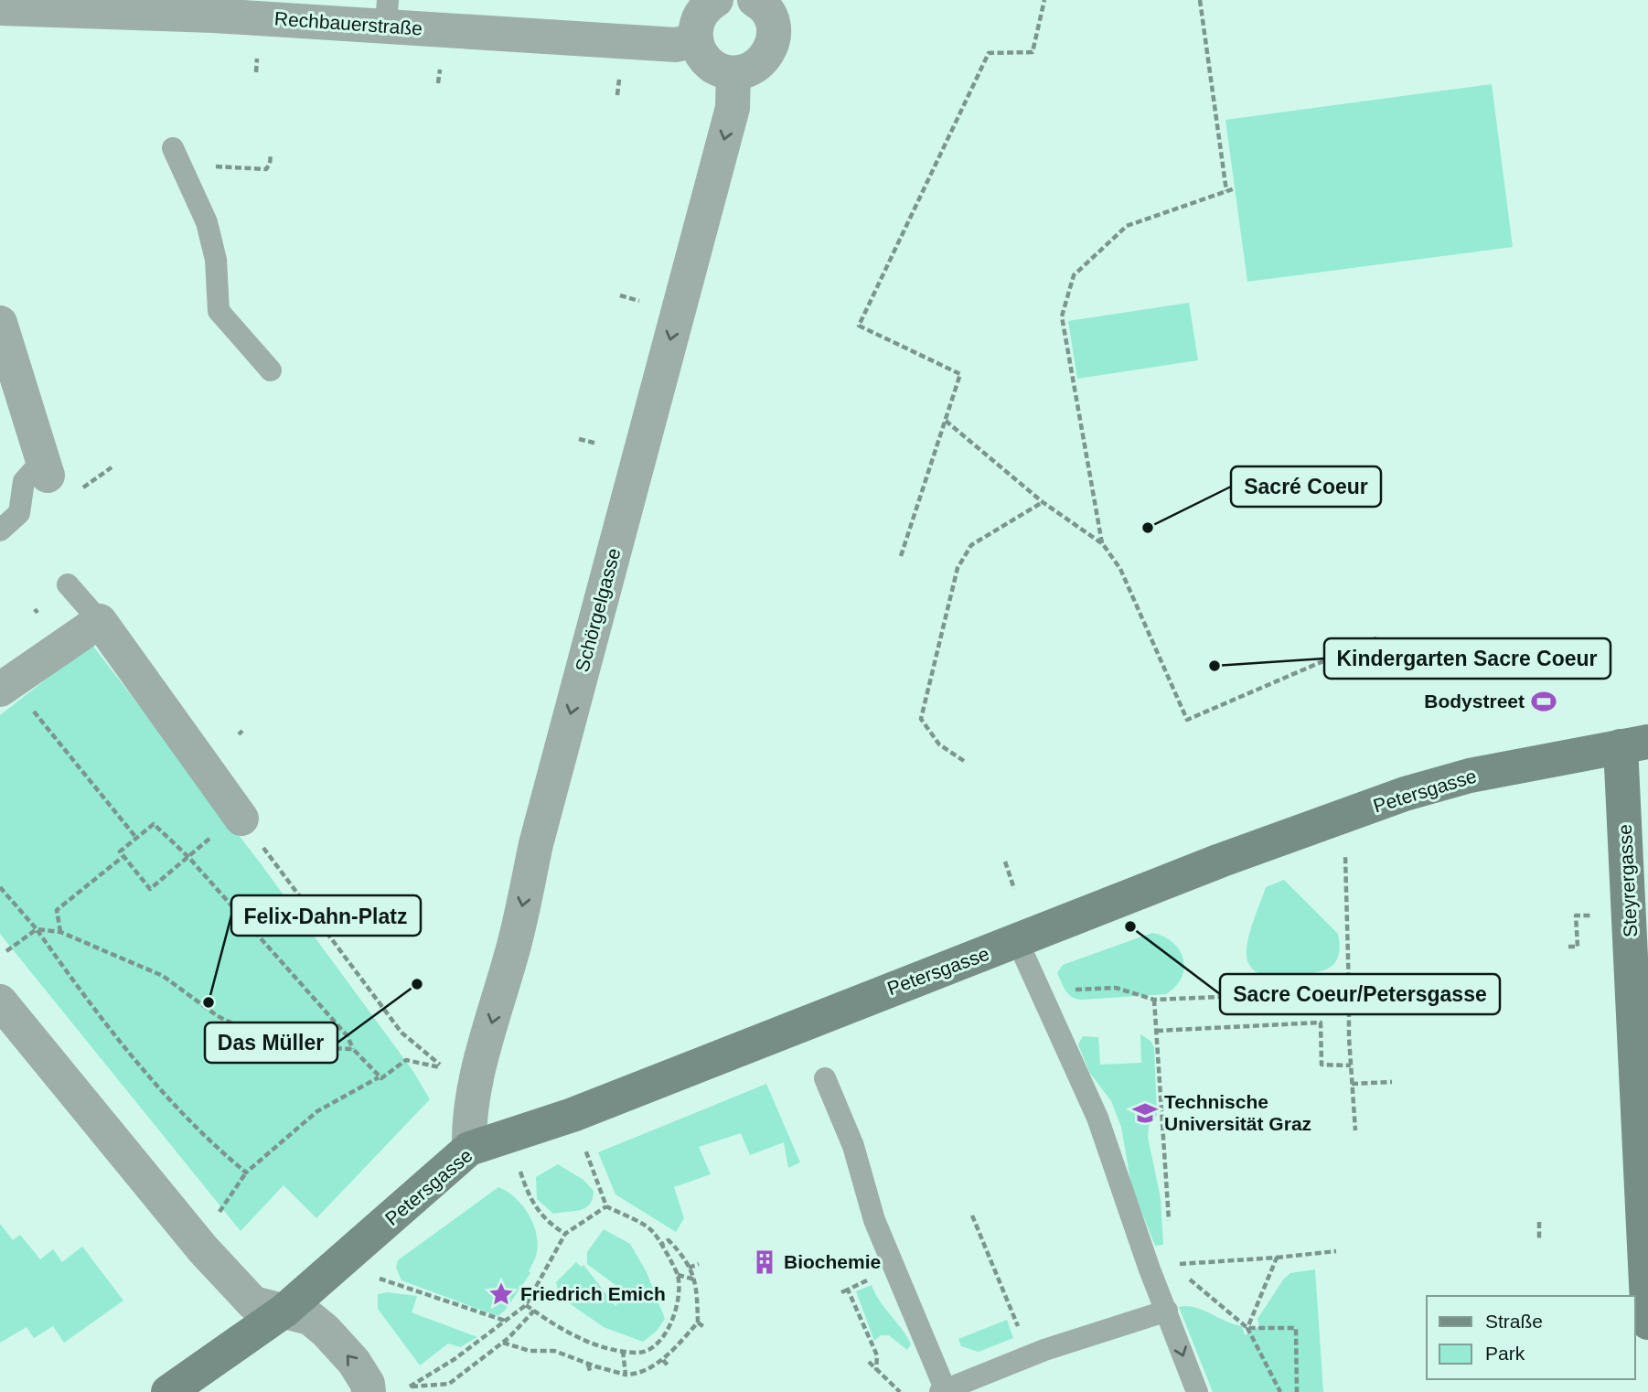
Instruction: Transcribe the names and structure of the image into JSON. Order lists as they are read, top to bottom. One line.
{"streets":{"main road":["Petersgasse","Steyrergasse"],"street":["Rechbauerstraße","Schörgelgasse"]},"crossings":[["Schörgelgasse","Petersgasse"],["Petersgasse","Steyrergasse"]],"one_way":["Schörgelgasse"],"places":{"other":["Sacré Coeur","Kindergarten Sacre Coeur","Sacre Coeur/Petersgasse","Das Müller","Felix-Dahn-Platz"],"sports":["Bodystreet"],"school or university":["Technische Universität Graz"],"building":["Biochemie"],"place":["Friedrich Emich"]},"legend":["Straße","Park"]}
